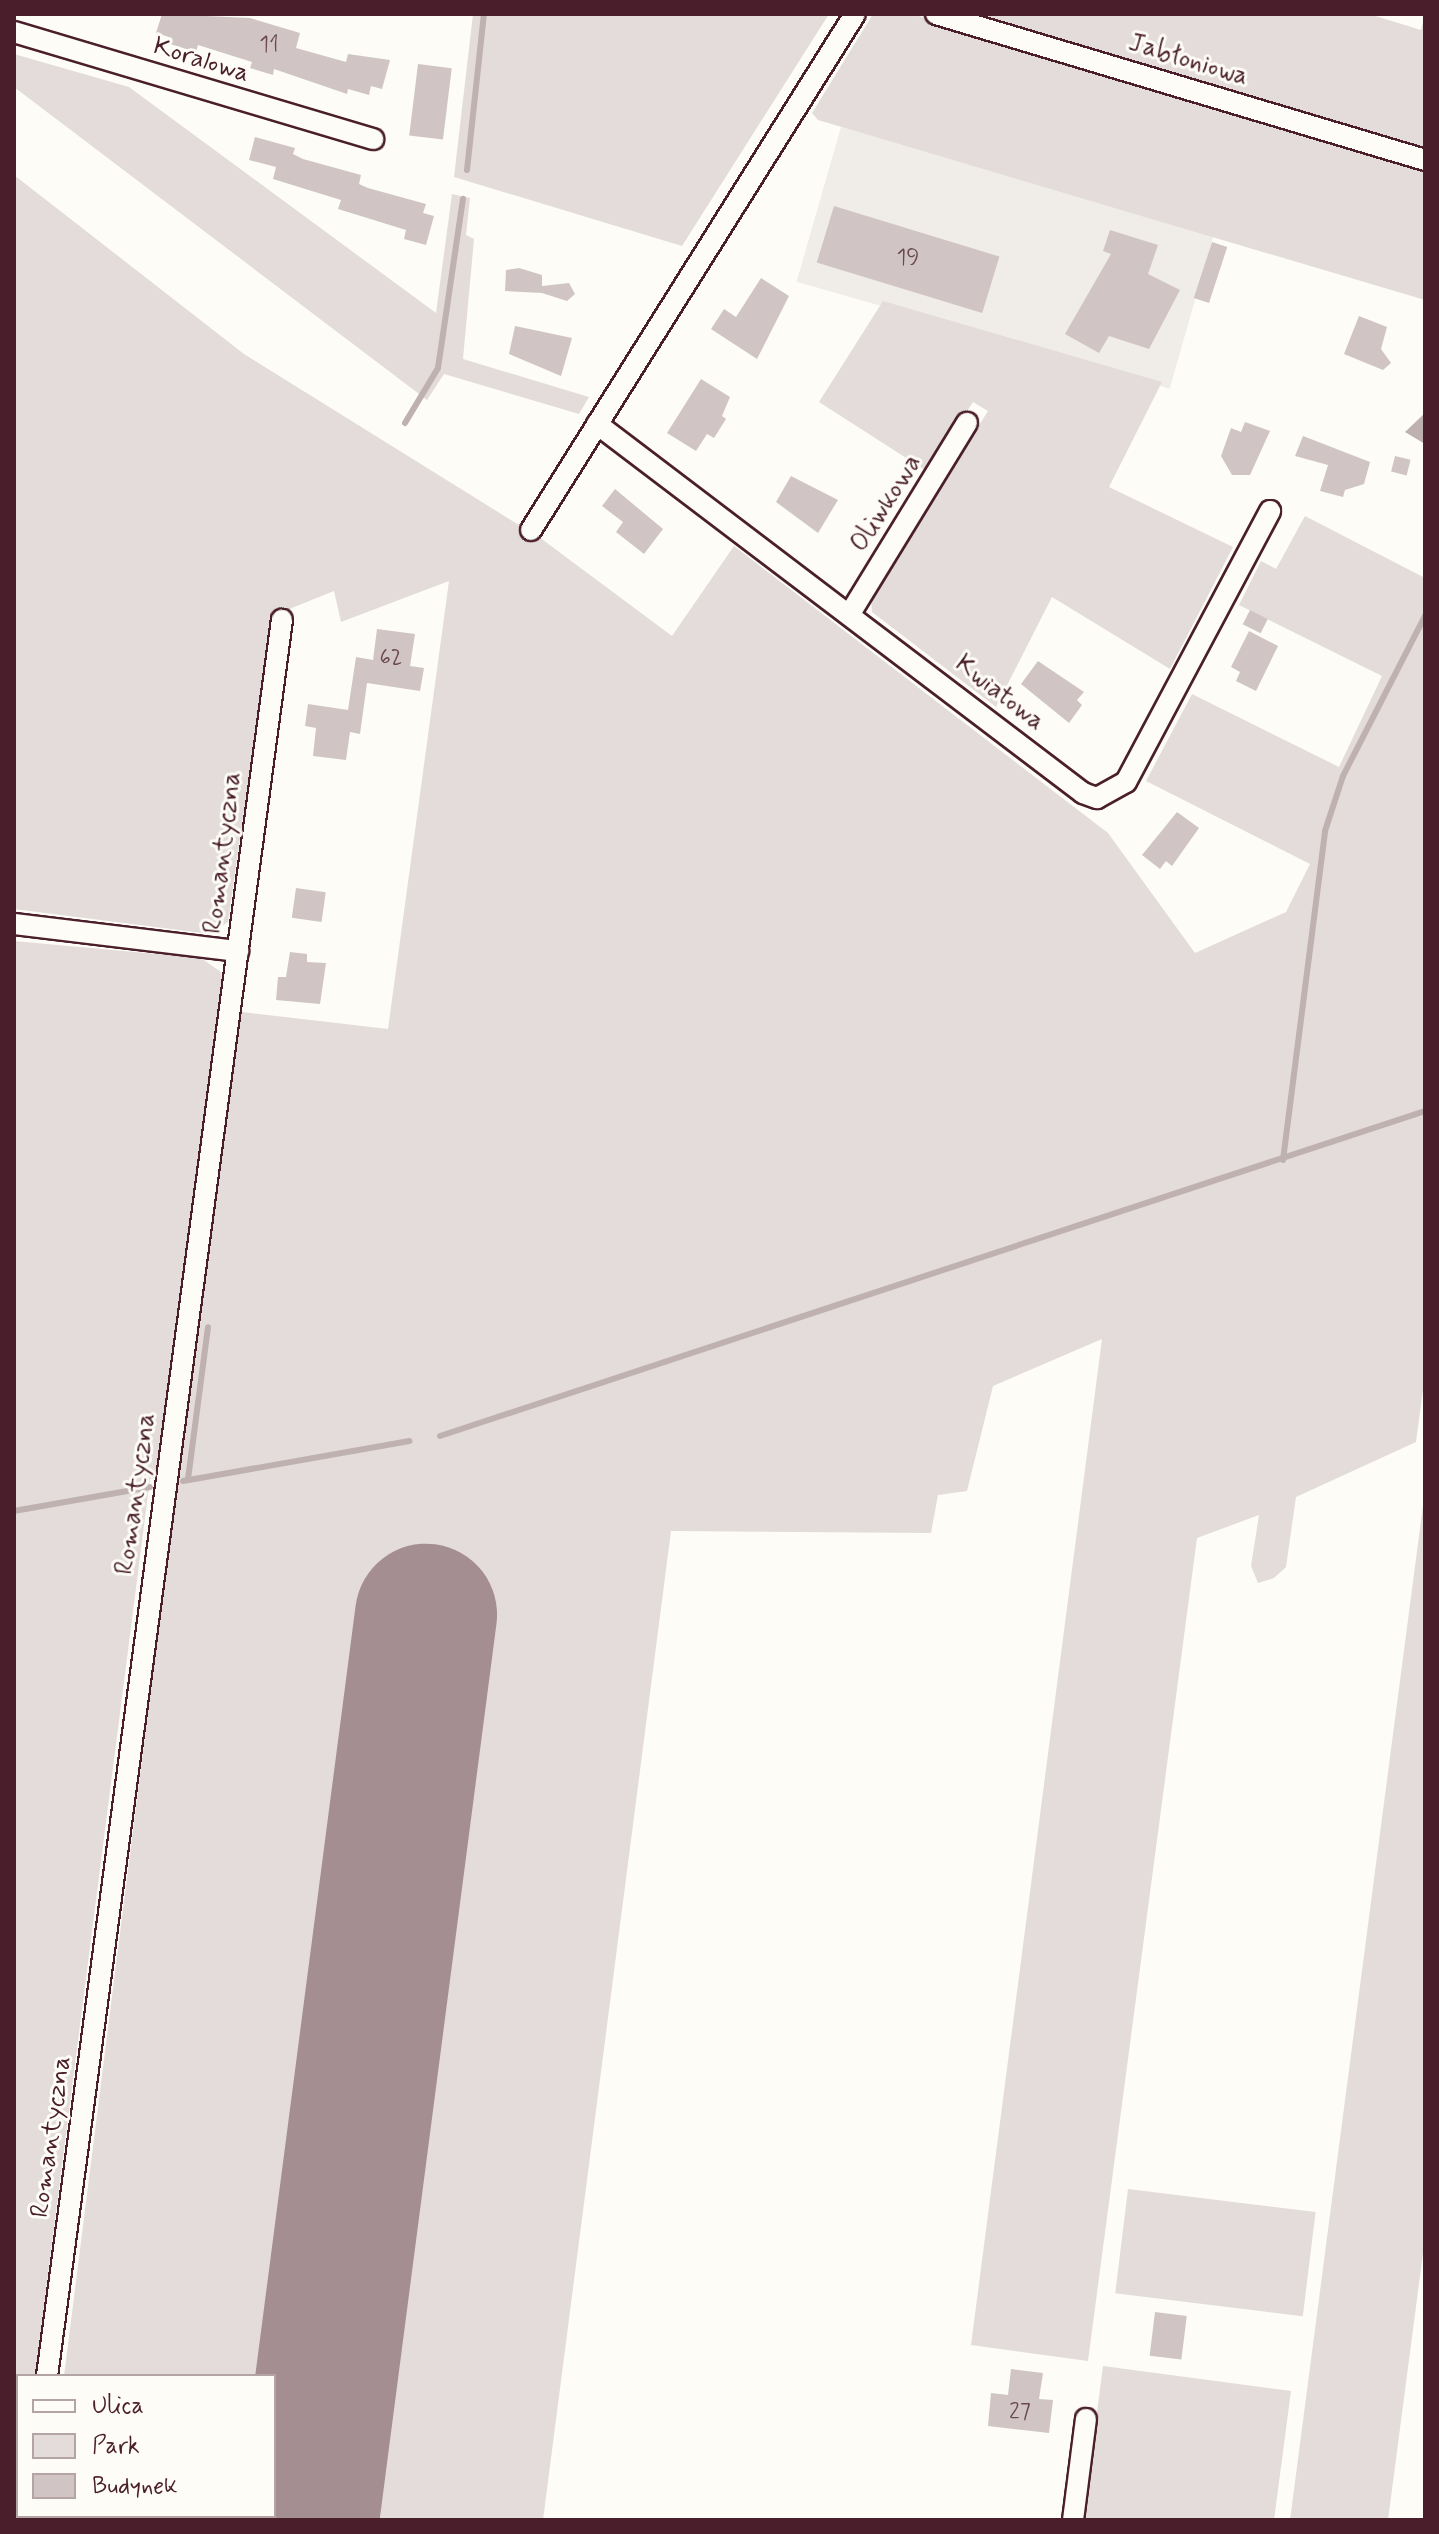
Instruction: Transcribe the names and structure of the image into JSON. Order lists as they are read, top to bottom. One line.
{"streets":{"street":["Koralowa","Jabłoniowa","Oliwkowa","Kwiatowa","Romantyczna"]},"crossings":[["Oliwkowa","Kwiatowa"]],"house_numbers":["11","19","62","27"],"legend":["Ulica","Park","Budynek"]}
